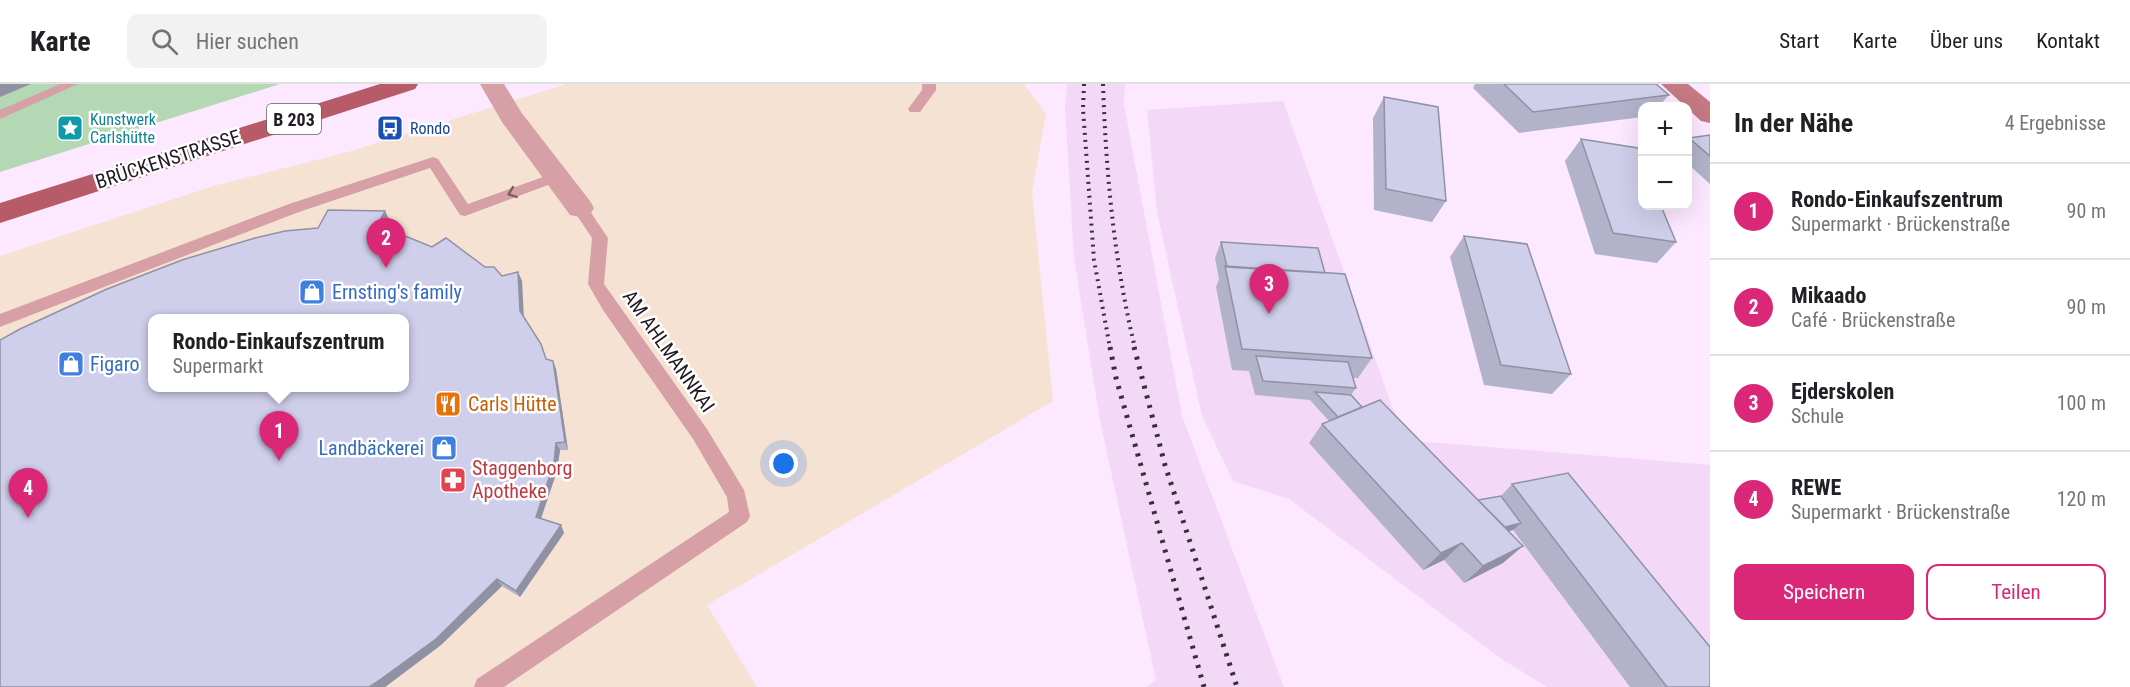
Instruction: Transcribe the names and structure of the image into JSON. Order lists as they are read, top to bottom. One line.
{"streets":{"main road":["B 203","BRÜCKENSTRASSE"],"lane":["AM AHLMANNKAI"]},"places":{"place":["Kunstwerk Carlshütte"],"bus stop":["Rondo"],"shop":["Ernsting's family","Figaro","Landbäckerei"],"restaurant":["Carls Hütte"],"pharmacy":["Staggenborg Apotheke"]},"page":{"header":"Karte","search":"Hier suchen","nav":["Start","Karte","Über uns","Kontakt"],"heading":["In der Nähe","4 Ergebnisse"],"map_buttons":["+","−"],"list":[{"mark":"1","name":"Rondo-Einkaufszentrum","note":"Supermarkt · Brückenstraße","value":"90 m"},{"mark":"2","name":"Mikaado","note":"Café · Brückenstraße","value":"90 m"},{"mark":"3","name":"Ejderskolen","note":"Schule","value":"100 m"},{"mark":"4","name":"REWE","note":"Supermarkt · Brückenstraße","value":"120 m"}],"pins":["2","3","1","4"],"popup":["Rondo-Einkaufszentrum","Supermarkt"],"buttons":["Speichern","Teilen"]}}
